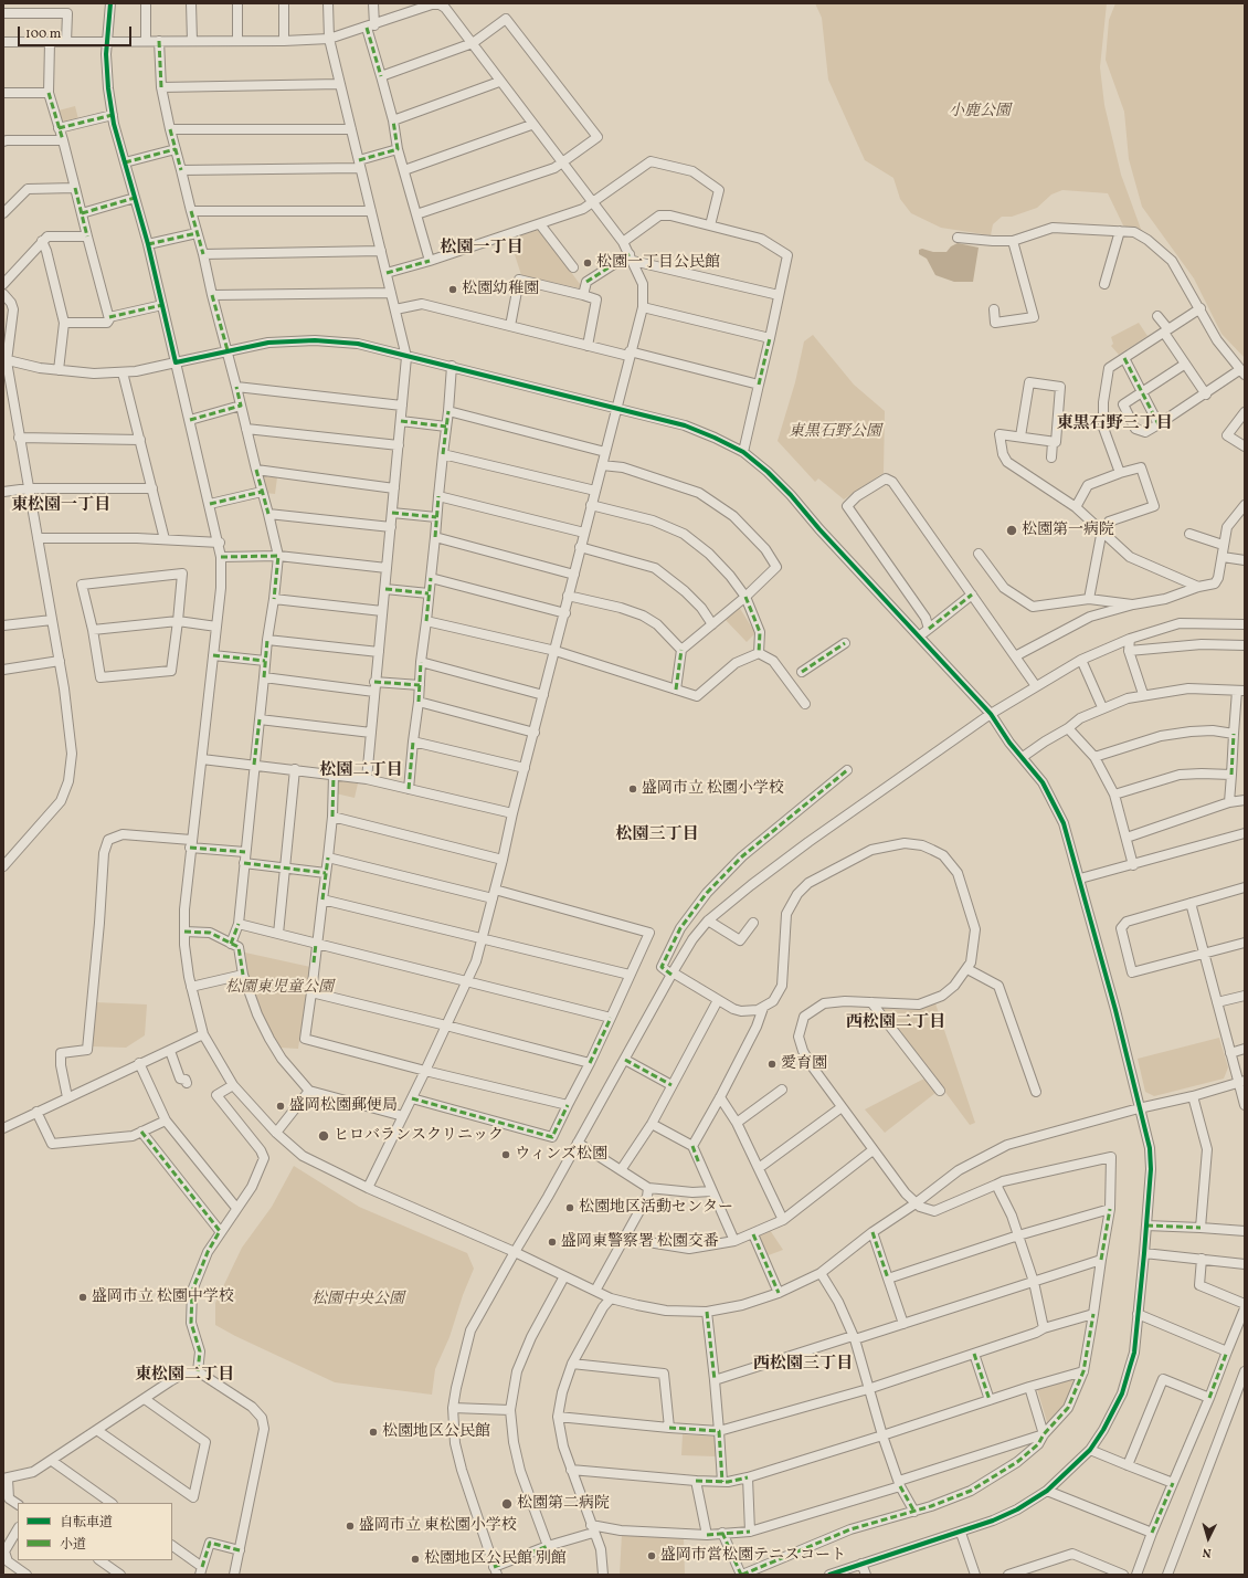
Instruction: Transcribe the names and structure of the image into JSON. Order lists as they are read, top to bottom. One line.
{"districts":["松園一丁目","東黒石野三丁目","東松園一丁目","松園二丁目","松園三丁目","西松園二丁目","西松園三丁目","東松園二丁目"],"parks":["小鹿公園","東黒石野公園","松園東児童公園","松園中央公園"],"places":["松園一丁目公民館","松園幼稚園","松園第一病院","盛岡市立 松園小学校","愛育園","盛岡松園郵便局","ヒロバランスクリニック","ウィンズ松園","松園地区活動センター","盛岡東警察署 松園交番","盛岡市立 松園中学校","松園地区公民館","松園第二病院","盛岡市立 東松園小学校","盛岡市営松園テニスコート","松園地区公民館 別館"],"legend":["自転車道","小道"],"scale_bar":"100 m","north":"bottom"}
